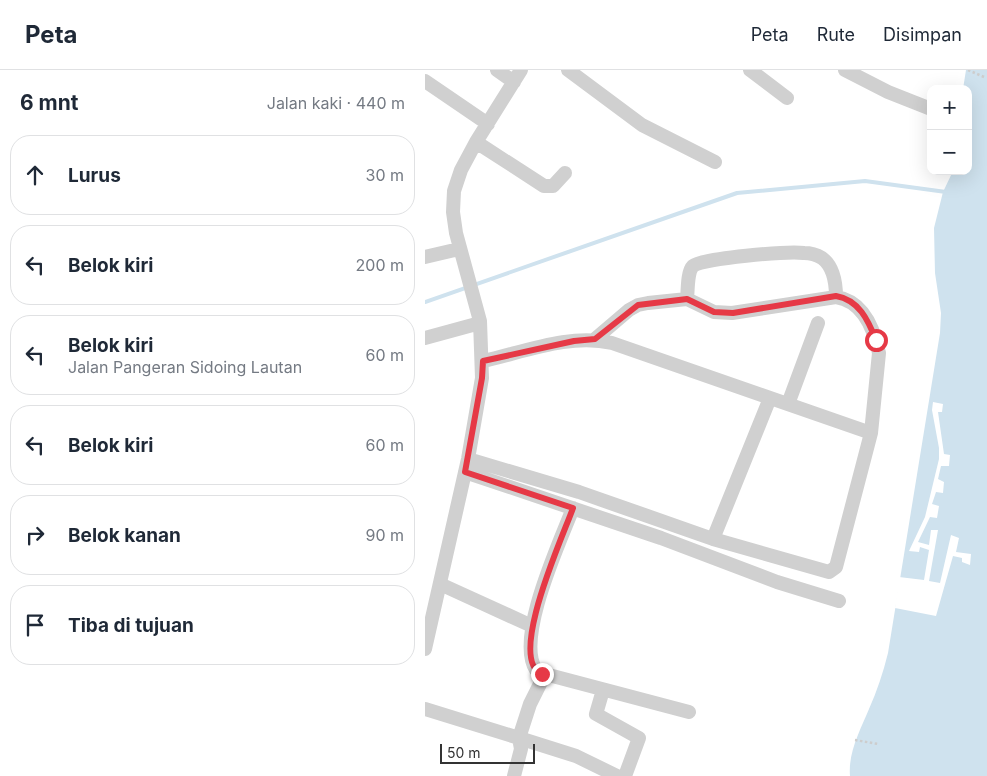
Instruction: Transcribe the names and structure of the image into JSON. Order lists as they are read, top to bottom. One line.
{"scale_bar":"50 m","page":{"header":"Peta","nav":["Peta","Rute","Disimpan"],"heading":["6 mnt","Jalan kaki · 440 m"],"map_buttons":["+","−"],"list":[["Lurus","30 m"],["Belok kiri","200 m"],["Belok kiri","Jalan Pangeran Sidoing Lautan","60 m"],["Belok kiri","60 m"],["Belok kanan","90 m"],"Tiba di tujuan"],"scale":"50 m"}}
